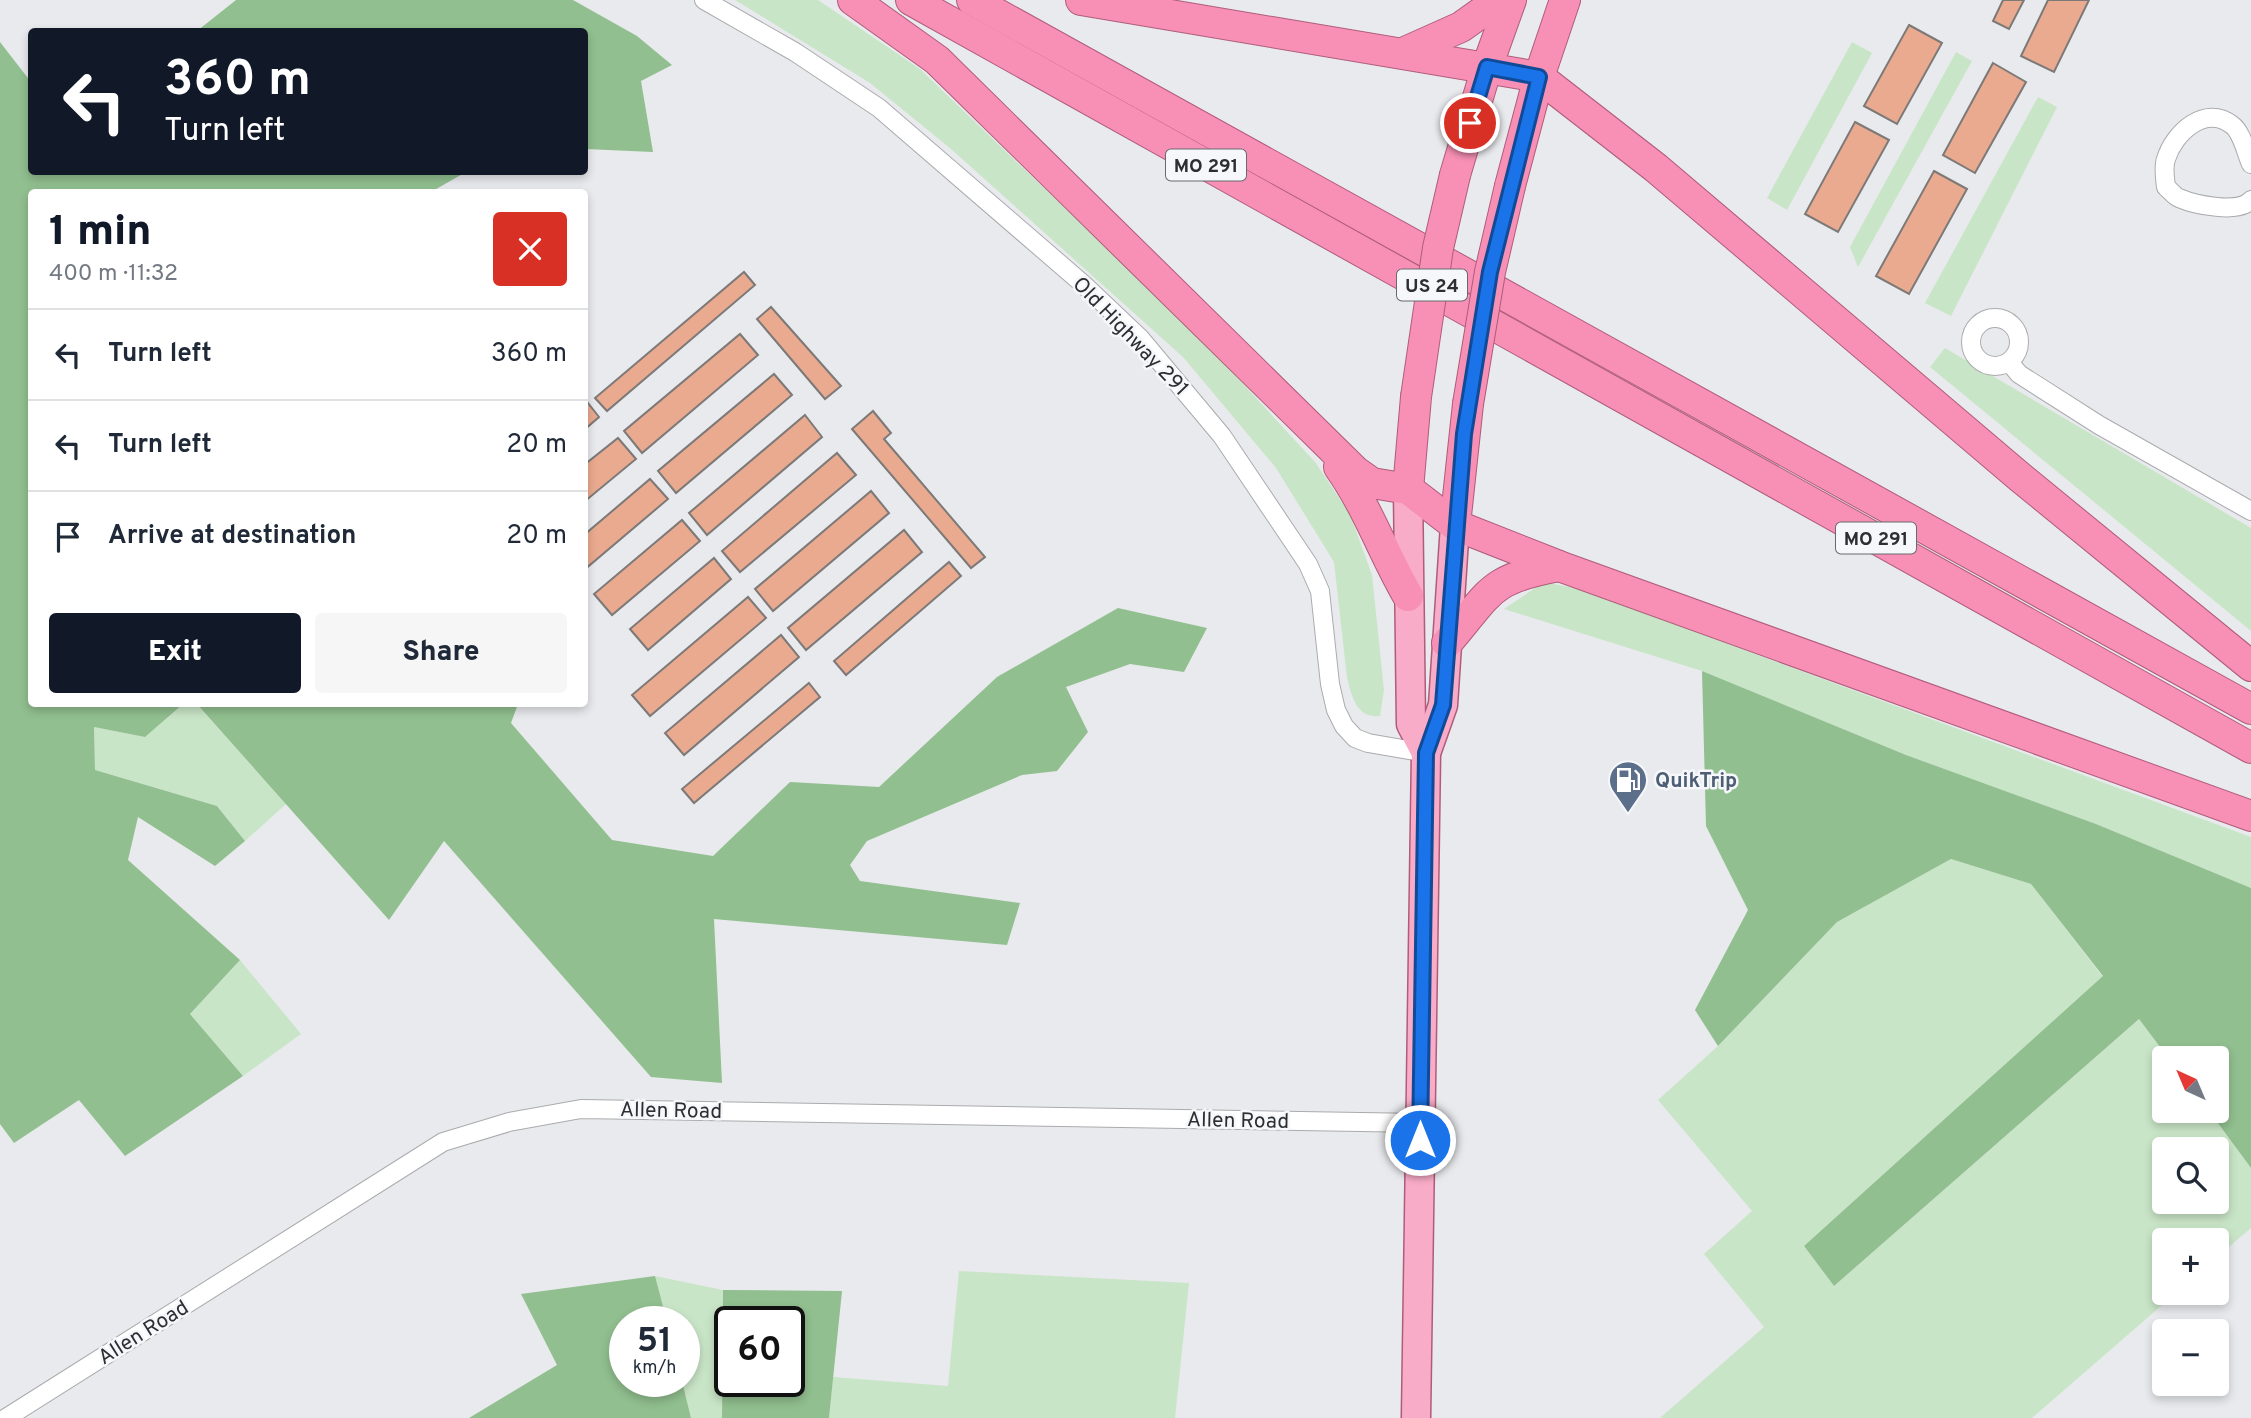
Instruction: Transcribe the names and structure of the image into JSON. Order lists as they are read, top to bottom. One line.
{"streets":{"highway":["MO 291","US 24"],"street":["Old Highway 291","Allen Road"]},"crossings":[["US 24","Old Highway 291"],["US 24","Allen Road"]],"places":{"fuel station":["QuikTrip"]},"north":"top left","page":{"turn":["360 m","Turn left"],"heading":["1 min","400 m · 11:32"],"list":[{"name":"Turn left","value":"360 m"},{"name":"Turn left","value":"20 m"},{"name":"Arrive at destination","value":"20 m"}],"buttons":["Exit","Share"],"map_buttons":["+","−"],"speed":"51 km/h","limit":"60"}}
